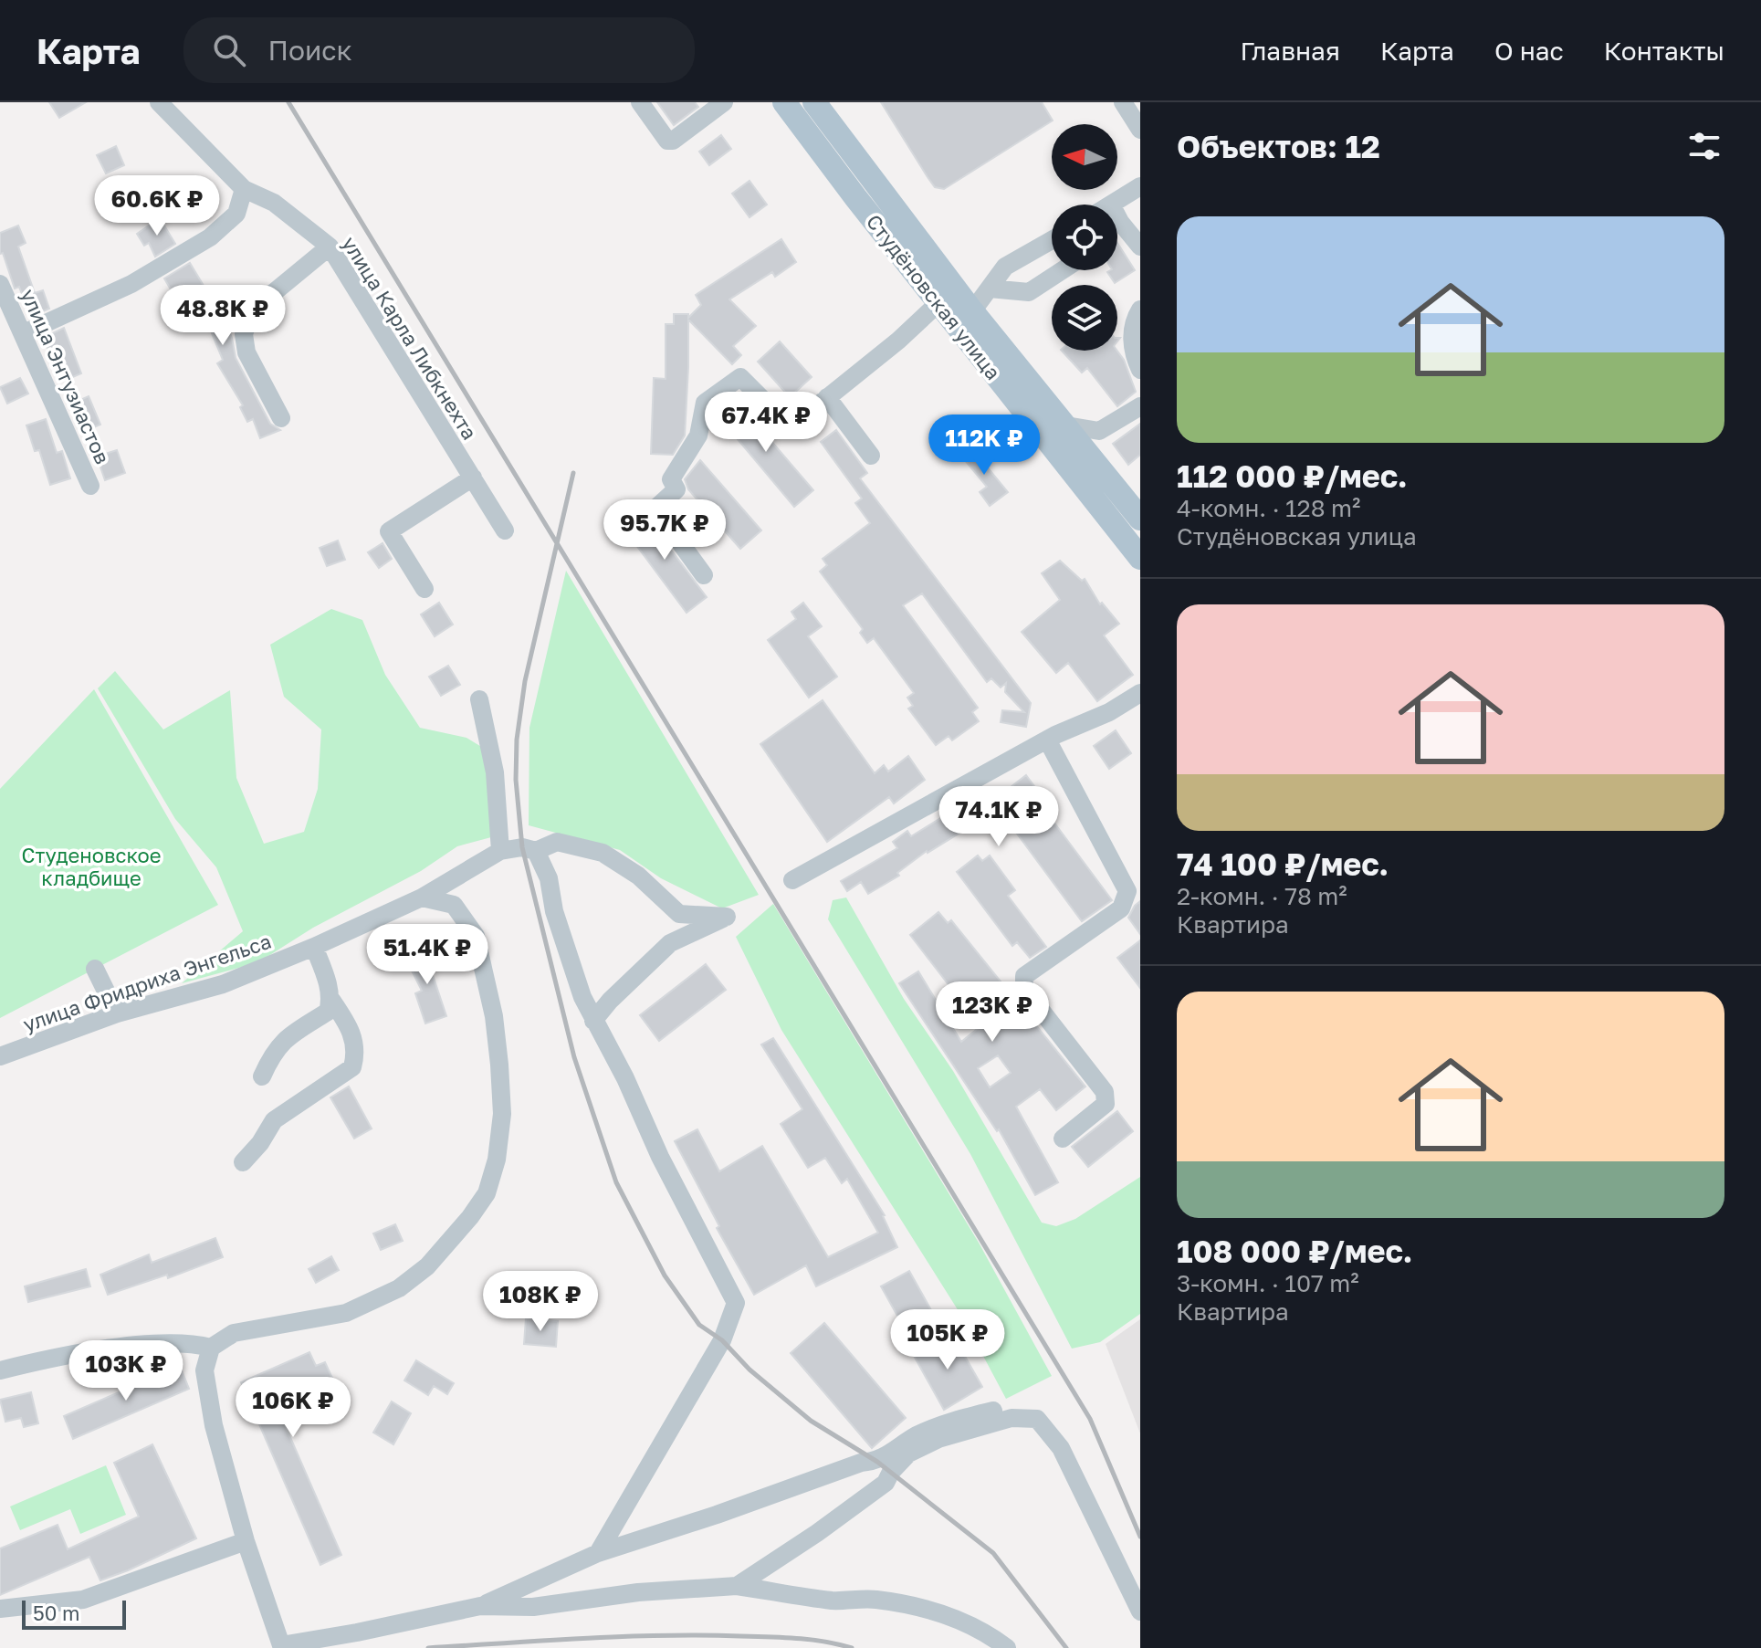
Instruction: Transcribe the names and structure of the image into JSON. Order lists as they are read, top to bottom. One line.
{"streets":{"main road":["Студёновская улица"],"street":["улица Карла Либкнехта","улица Энтузиастов","улица Фридриха Энгельса"]},"parks":["Студеновское кладбище"],"scale_bar":"50 m","north":"left","page":{"header":"Карта","search":"Поиск","nav":["Главная","Карта","О нас","Контакты"],"heading":"Объектов: 12","price":["60.6K ₽","48.8K ₽","67.4K ₽","112K ₽","95.7K ₽","74.1K ₽","51.4K ₽","123K ₽","108K ₽","105K ₽","103K ₽","106K ₽"],"list":[{"name":"112 000 ₽/мес.","note":"4-комн. · 128 m² · Студёновская улица"},{"name":"74 100 ₽/мес.","note":"2-комн. · 78 m² · Квартира"},{"name":"108 000 ₽/мес.","note":"3-комн. · 107 m² · Квартира"}],"scale":"50 m"}}
